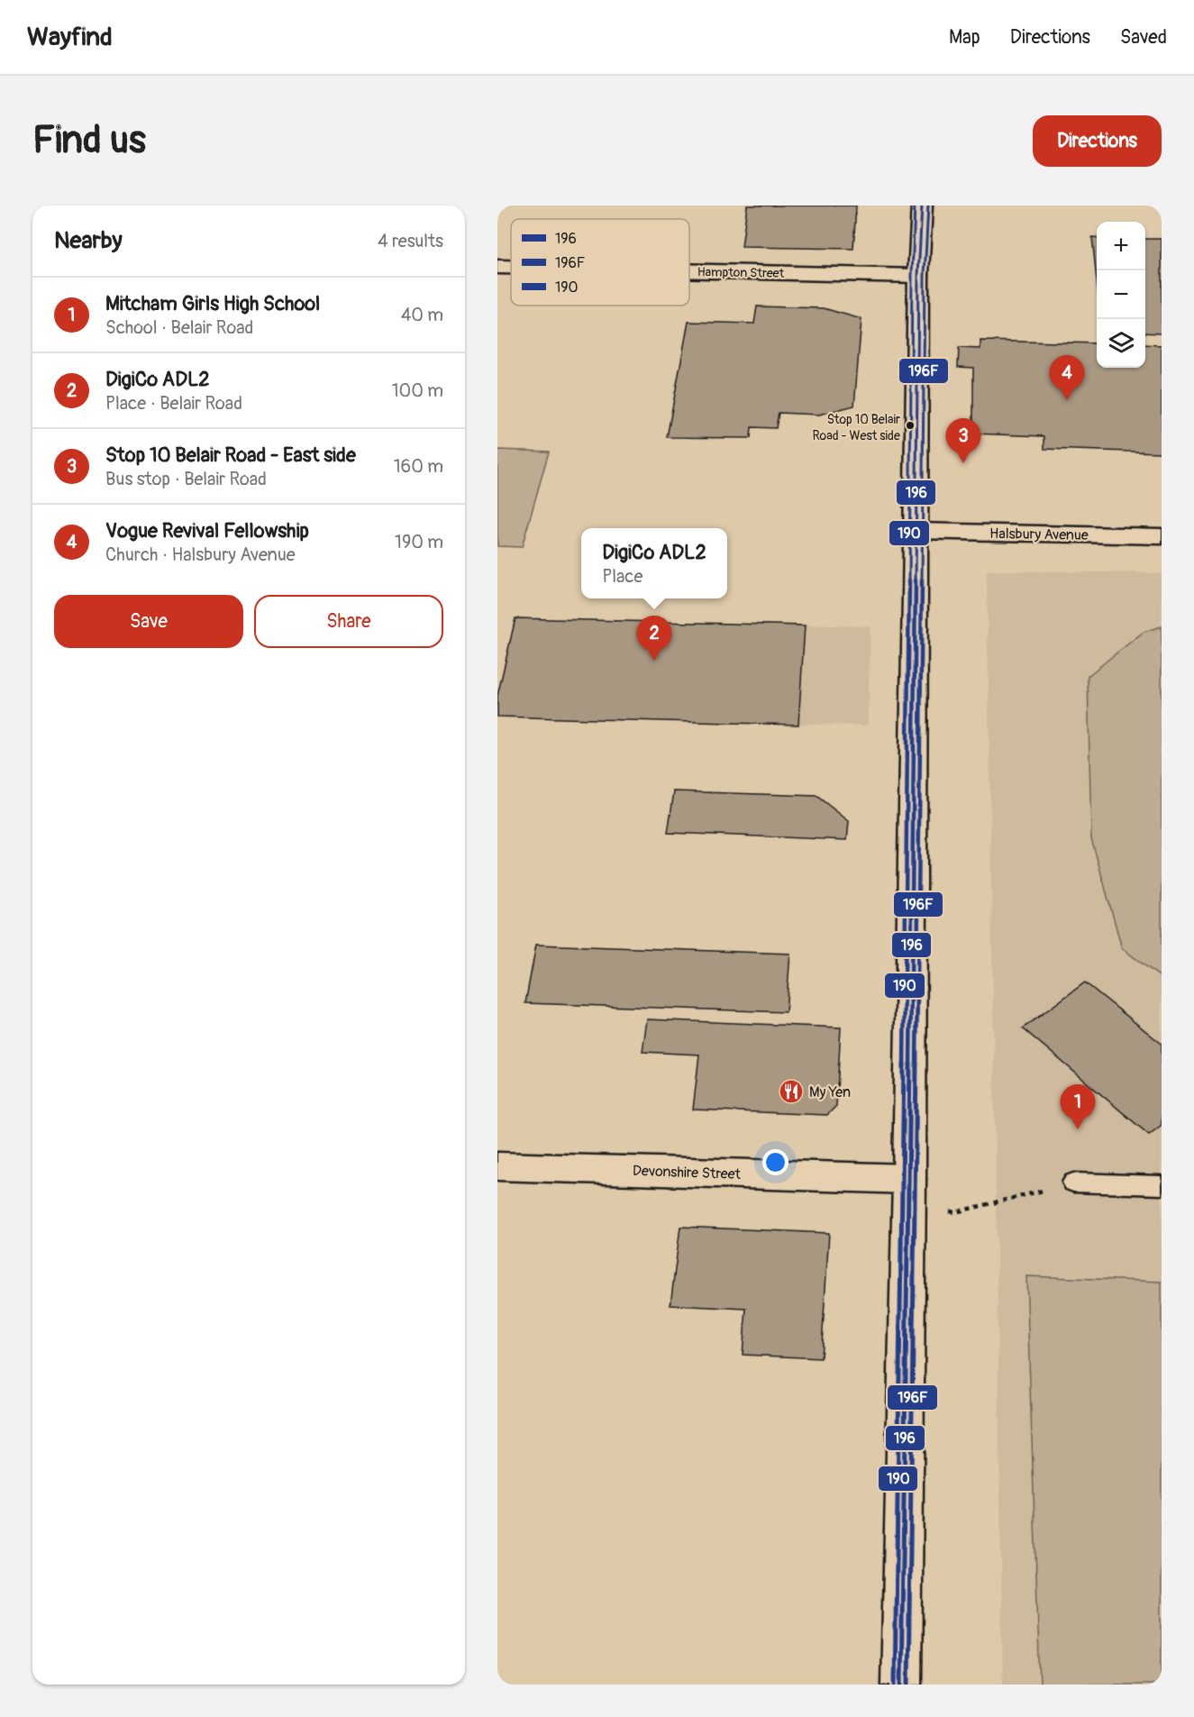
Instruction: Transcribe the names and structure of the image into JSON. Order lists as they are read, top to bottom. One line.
{"streets":{"main road":["Hampton Street","Halsbury Avenue","Devonshire Street"]},"places":{"other":["Stop 10 Belair Road - West side"],"restaurant":["My Yen"]},"lines":["transit line 196","transit line 196F","transit line 190"],"legend":["196","196F","190"],"page":{"header":"Wayfind","nav":["Map","Directions","Saved"],"buttons":["Directions",["Save","Share"]],"title":"Find us","heading":["Nearby","4 results"],"map_buttons":["+","−"],"list":[{"mark":"1","name":"Mitcham Girls High School","note":"School · Belair Road","value":"40 m"},{"mark":"2","name":"DigiCo ADL2","note":"Place · Belair Road","value":"100 m"},{"mark":"3","name":"Stop 10 Belair Road - East side","note":"Bus stop · Belair Road","value":"160 m"},{"mark":"4","name":"Vogue Revival Fellowship","note":"Church · Halsbury Avenue","value":"190 m"}],"pins":["4","3","2","1"],"popup":["DigiCo ADL2","Place"]}}
